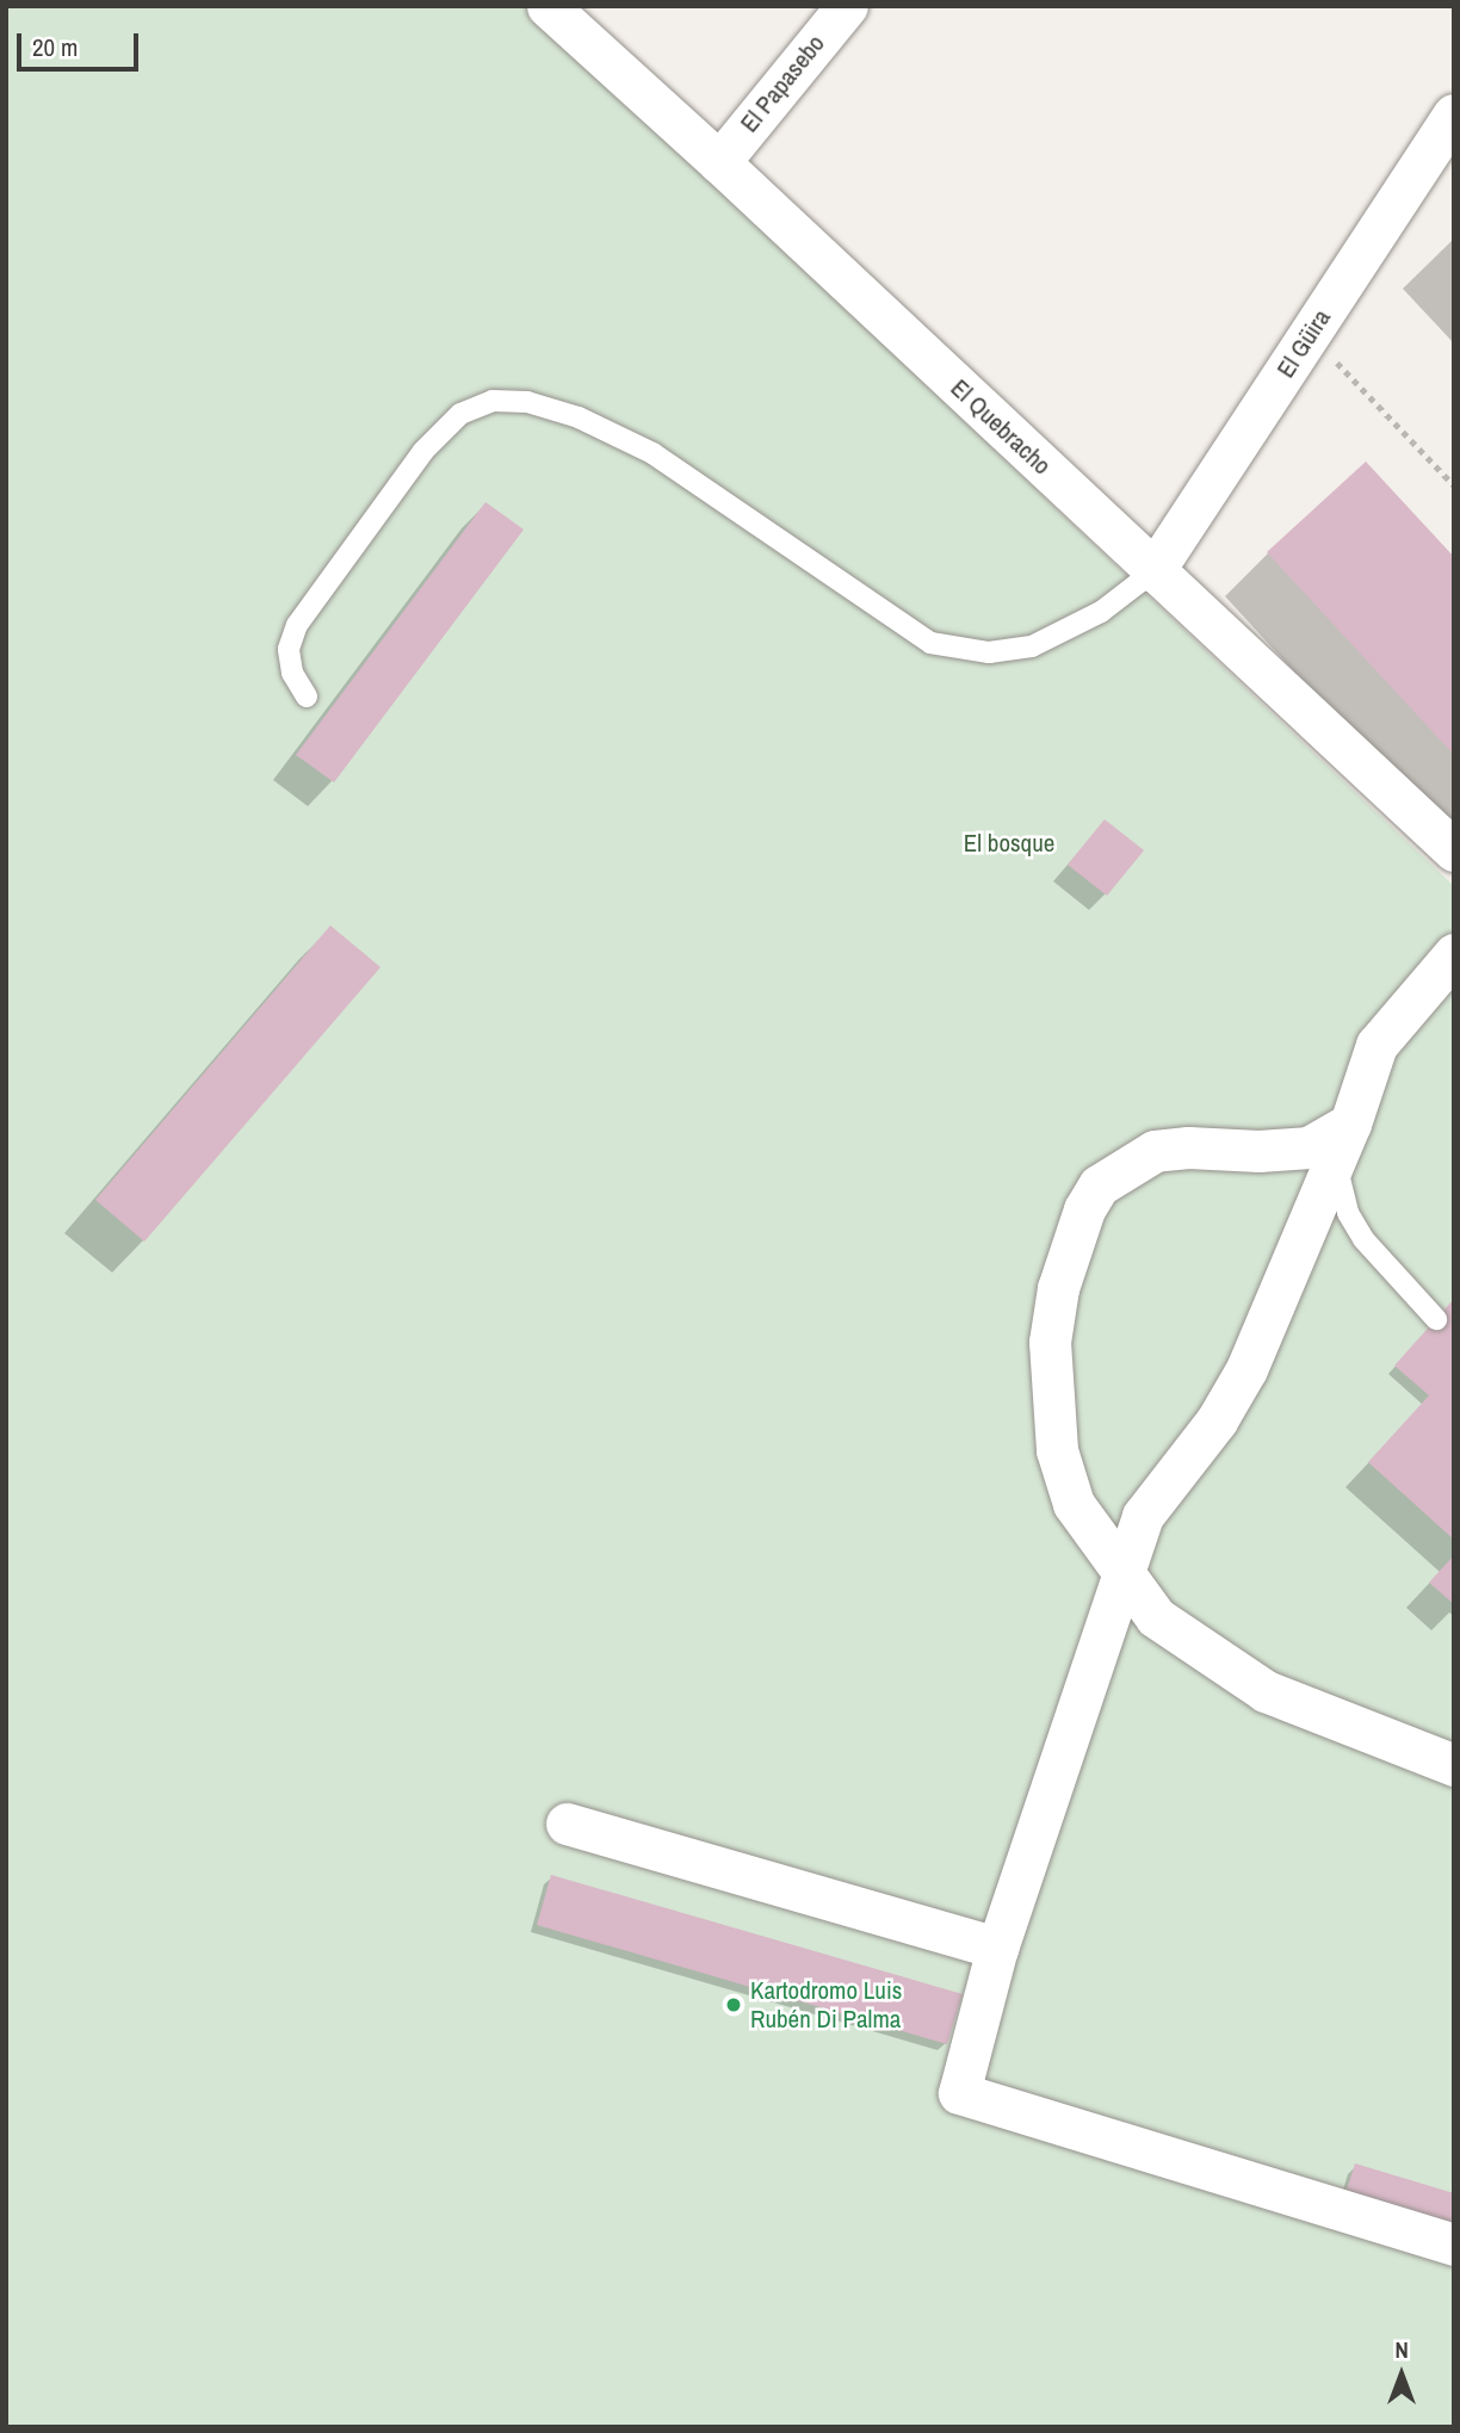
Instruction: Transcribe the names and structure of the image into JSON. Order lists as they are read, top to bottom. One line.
{"streets":{"street":["El Papasebo","El Güira","El Quebracho"]},"crossings":[["El Papasebo","El Quebracho"],["El Güira","El Quebracho"]],"parks":["El bosque"],"places":["Kartodromo Luis Rubén Di Palma"],"scale_bar":"20 m","north":"top"}
